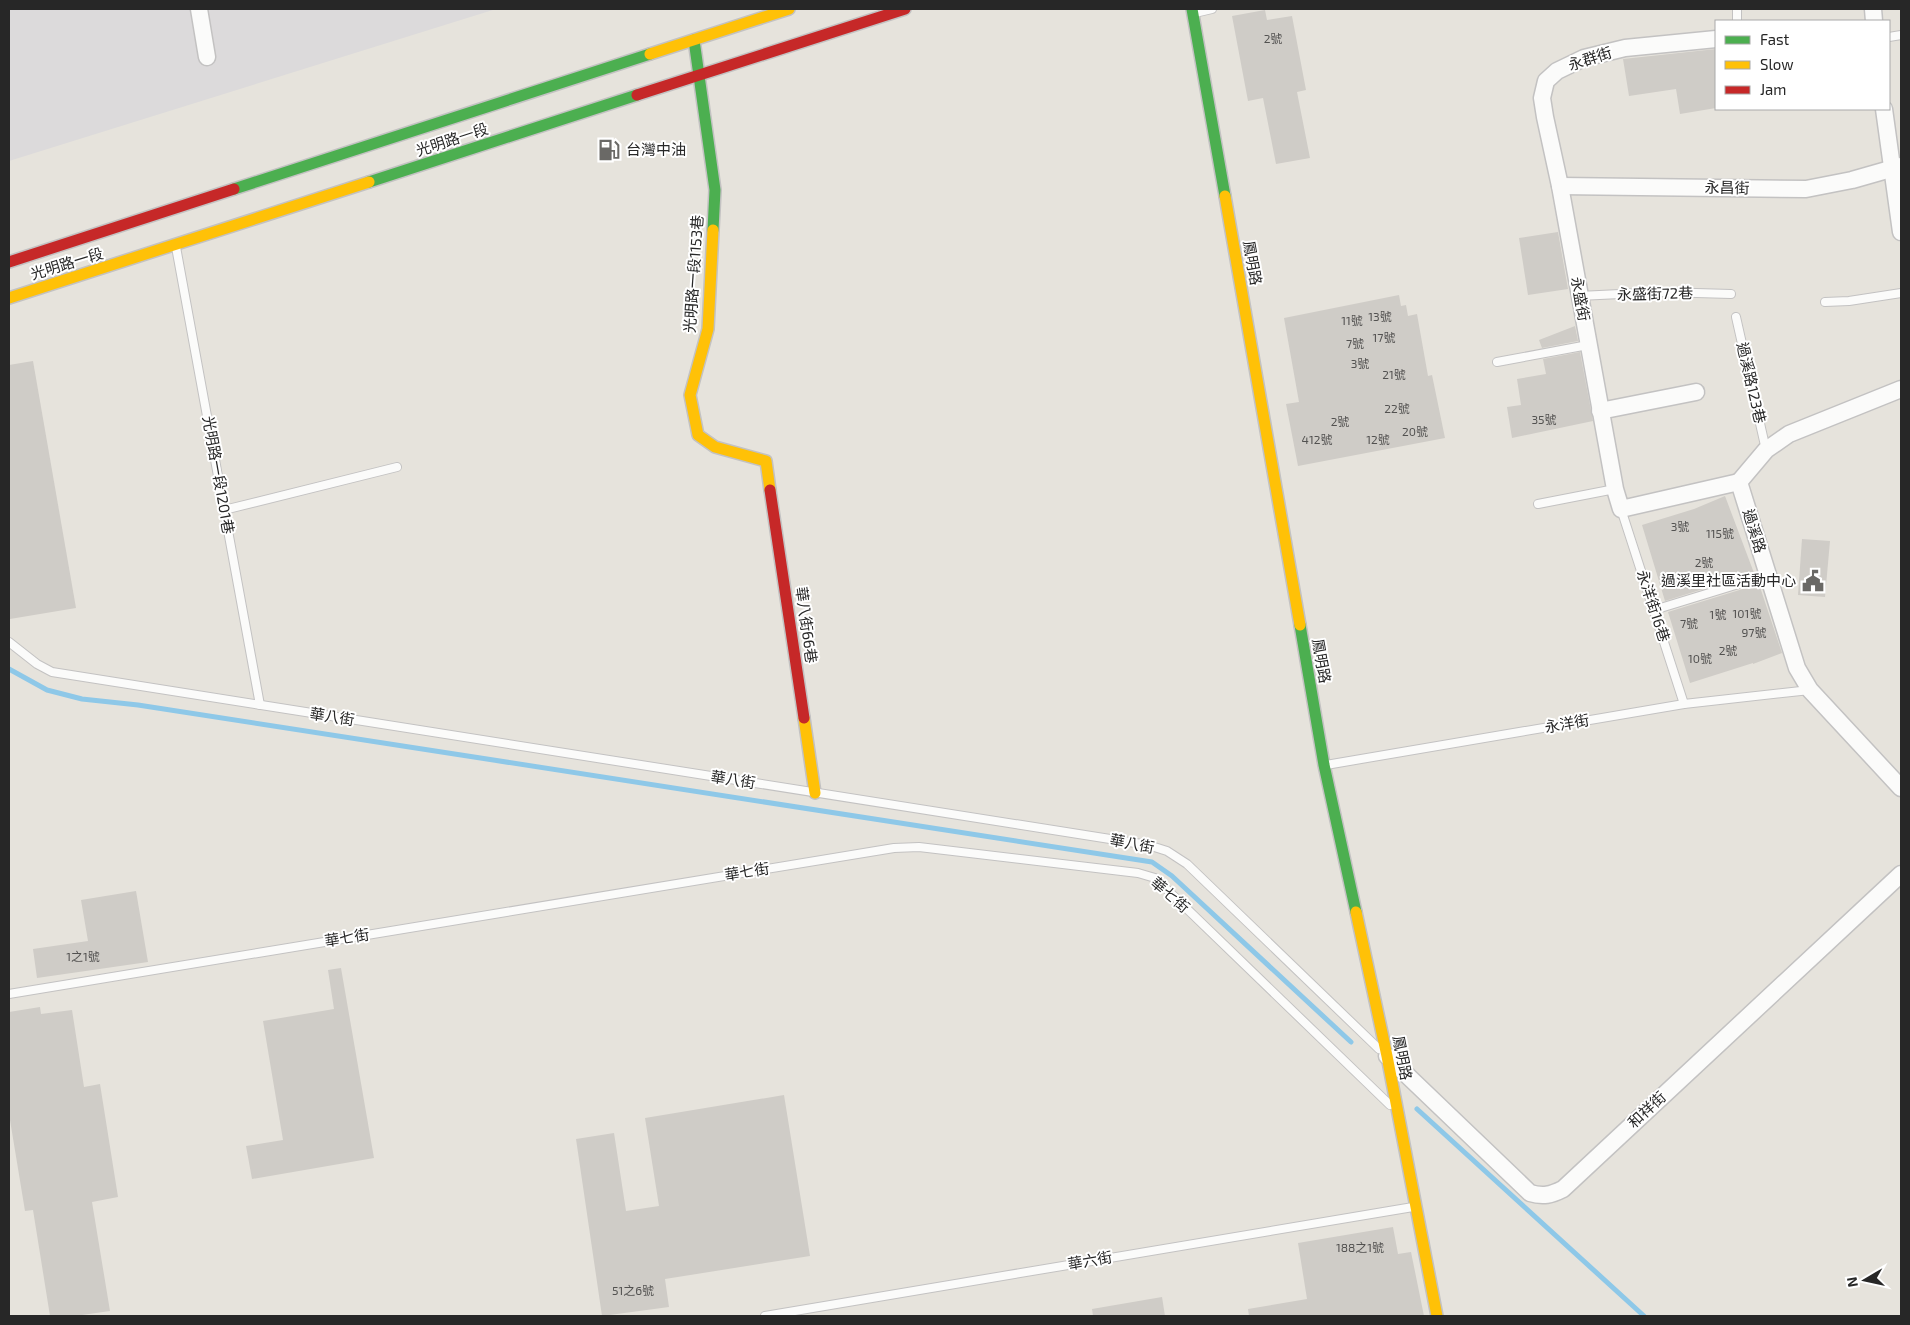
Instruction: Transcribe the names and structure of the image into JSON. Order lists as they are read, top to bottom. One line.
{"streets":{"street":["永群街","光明路一段","永昌街","鳳明路","光明路一段1153巷","永盛街","過溪路","華八街66巷","和祥街"],"lane":["永盛街72巷","過溪路123巷","光明路一段1201巷","永洋街16巷","華八街","永洋街","華七街","華六街"]},"crossings":[["永群街","永昌街"],["永群街","永盛街"],["光明路一段","光明路一段1153巷"],["光明路一段","光明路一段1201巷"],["永昌街","永盛街"],["鳳明路","華八街"],["鳳明路","永洋街"],["鳳明路","華七街"],["鳳明路","和祥街"],["鳳明路","華六街"],["光明路一段1153巷","華八街66巷"],["永盛街72巷","永盛街"],["永盛街","永洋街16巷"],["光明路一段1201巷","華八街"],["過溪路","永洋街"],["永洋街16巷","永洋街"],["華八街66巷","華八街"],["華八街","和祥街"]],"places":{"fuel station":["台灣中油"],"public building":["過溪里社區活動中心"]},"house_numbers":["2號","13號","11號","17號","7號","3號","21號","22號","35號","2號","20號","412號","12號","3號","115號","2號","101號","1號","7號","97號","2號","10號","1之1號","188之1號","51之6號"],"legend":["Fast","Slow","Jam"],"north":"left"}
